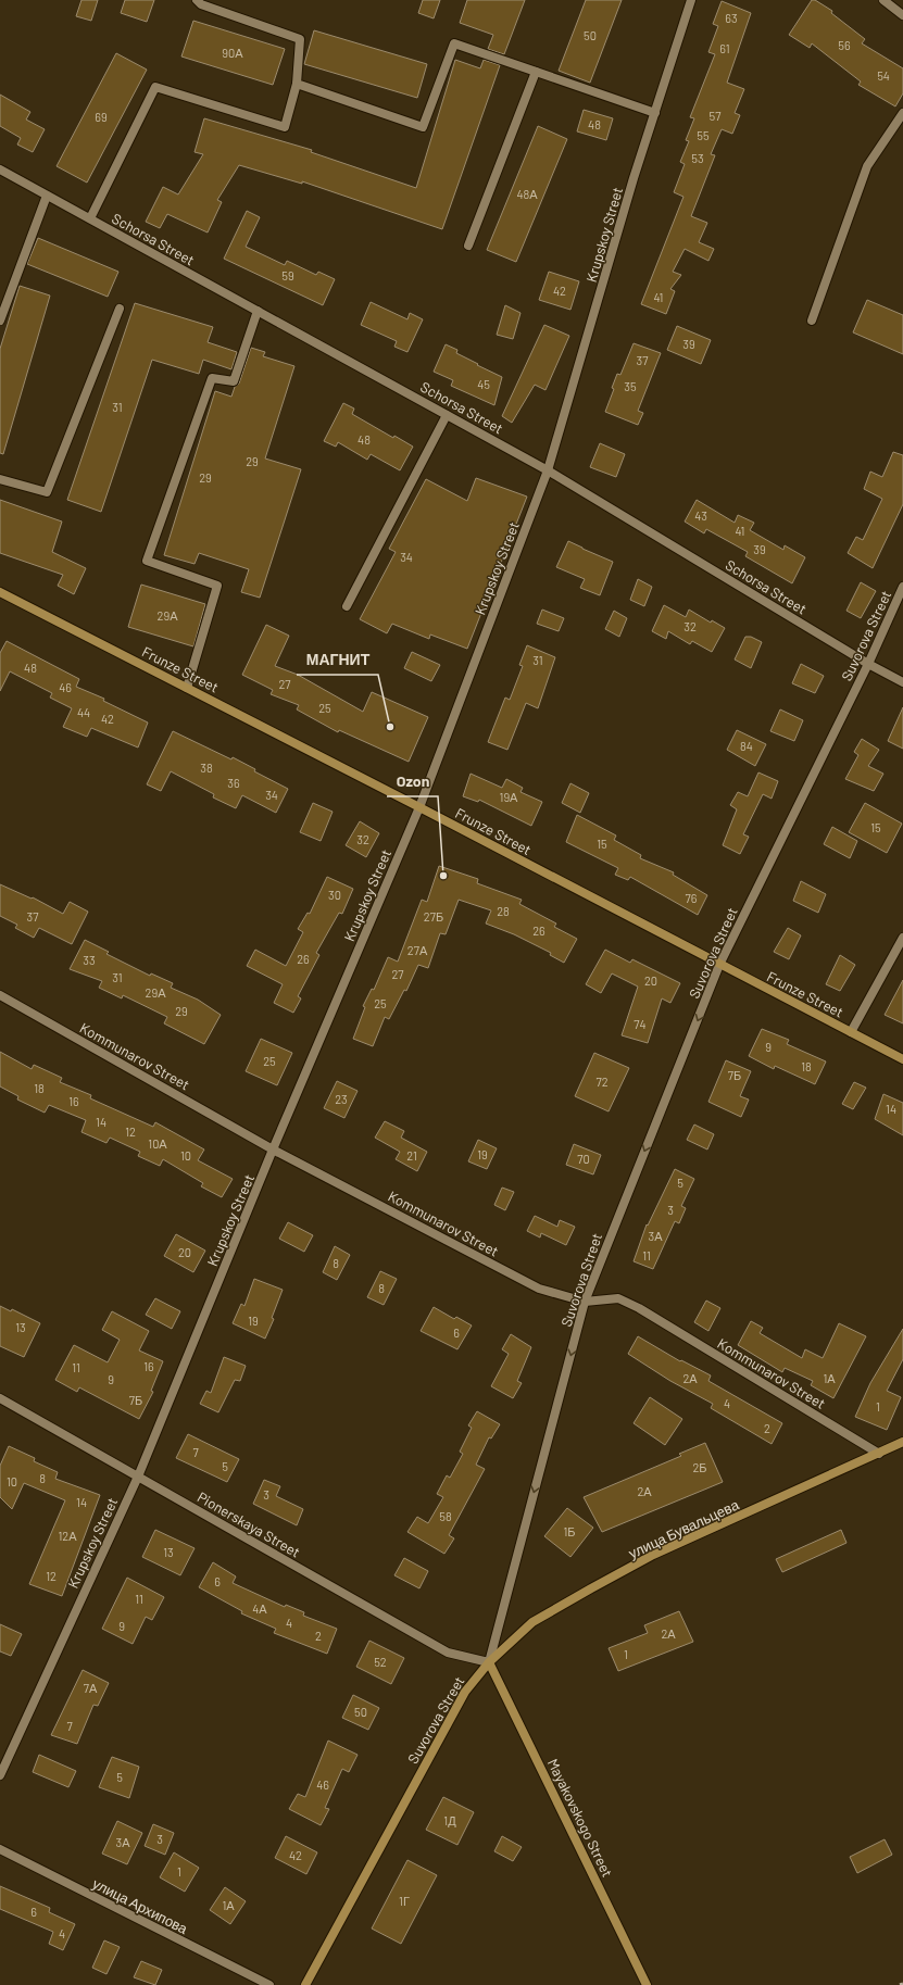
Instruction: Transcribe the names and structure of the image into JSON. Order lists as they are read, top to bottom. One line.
{"streets":{"main road":["Suvorova Street","Frunze Street","улица Бувальцева","Mayakovskogo Street"],"street":["Krupskoy Street","Schorsa Street","Kommunarov Street","Pionerskaya Street","улица Архипова"]},"crossings":[["Krupskoy Street","Schorsa Street"],["Krupskoy Street","Frunze Street"],["Krupskoy Street","Kommunarov Street"],["Krupskoy Street","Pionerskaya Street"],["Schorsa Street","Suvorova Street"],["Suvorova Street","Frunze Street"],["Suvorova Street","Kommunarov Street"],["Suvorova Street","Pionerskaya Street"],["Suvorova Street","улица Бувальцева"],["Suvorova Street","Mayakovskogo Street"],["Kommunarov Street","улица Бувальцева"],["Pionerskaya Street","улица Бувальцева"],["Pionerskaya Street","Mayakovskogo Street"],["улица Бувальцева","Mayakovskogo Street"]],"one_way":["Suvorova Street"],"places":["МАГНИТ","Ozon"],"house_numbers":["63","50","56","61","90А","54","57","69","48","55","53","48А","59","42","41","39","37","45","35","31","48","29","29","43","41","39","34","29А","32","31","48","27","46","25","44","42","84","38","36","34","19А","15","32","15","30","76","28","37","27Б","26","27А","26","33","27","31","20","29А","25","29","74","9","25","18","7Б","72","18","23","16","14","14","12","10А","19","10","21","70","5","3","3А","20","11","8","8","19","13","6","16","11","2А","1А","9","7Б","4","1","2","7","5","2Б","8","10","2А","3","14","58","1Б","12А","13","12","6","11","4А","4","9","2А","2","1","52","7А","50","7","5","46","1Д","3","3А","42","1","1Г","1А","6","4"]}
